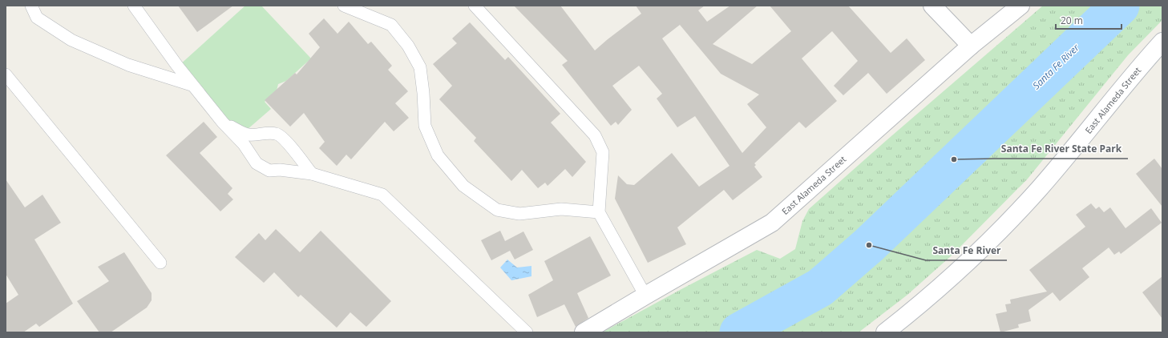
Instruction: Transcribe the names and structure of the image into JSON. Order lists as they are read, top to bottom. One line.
{"streets":{"street":["East Alameda Street"]},"water":["Santa Fe River"],"places":["Santa Fe River State Park","Santa Fe River"],"scale_bar":"20 m"}
